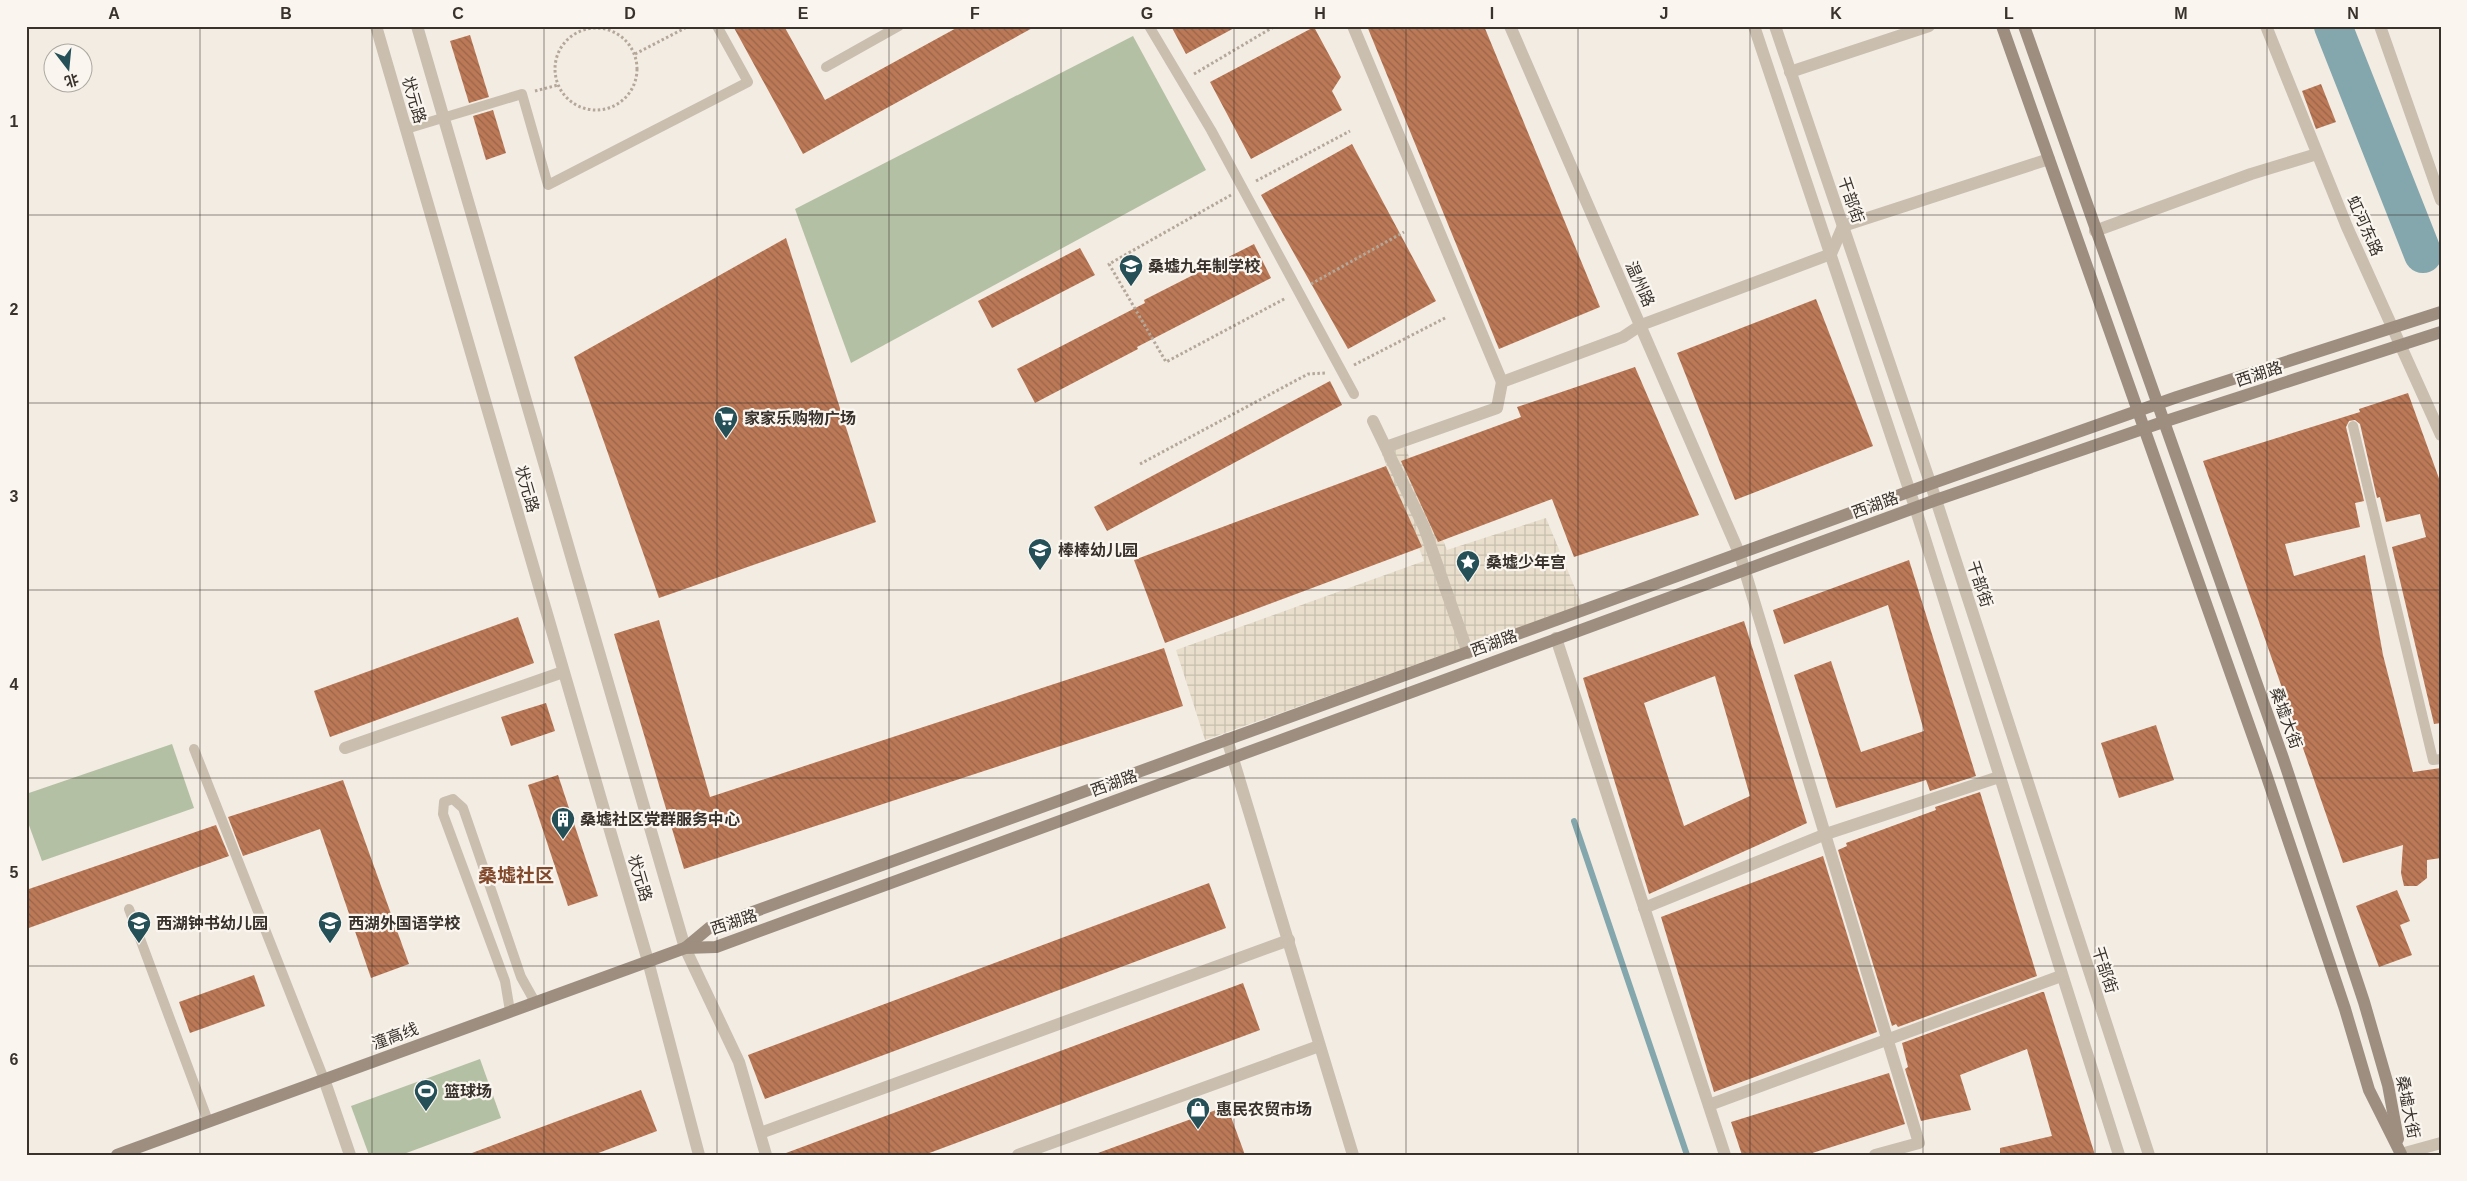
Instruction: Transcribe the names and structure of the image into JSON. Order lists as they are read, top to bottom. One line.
{"streets":{"main road":["西湖路","桑墟大街","潼高线"],"street":["状元路","干部街","虹河东路","温州路"]},"crossings":[["状元路","西湖路"],["状元路","潼高线"],["干部街","西湖路"],["虹河东路","西湖路"],["温州路","西湖路"],["西湖路","桑墟大街"],["西湖路","潼高线"]],"districts":["桑墟社区"],"places":{"school or university":["桑墟九年制学校","棒棒幼儿园","西湖钟书幼儿园","西湖外国语学校"],"supermarket":["家家乐购物广场"],"place":["桑墟少年宫"],"building":["桑墟社区党群服务中心"],"sports":["篮球场"],"shop":["惠民农贸市场"]},"north":"bottom","grid":{"columns":["A","B","C","D","E","F","G","H","I","J","K","L","M","N"],"rows":["1","2","3","4","5","6"]}}
